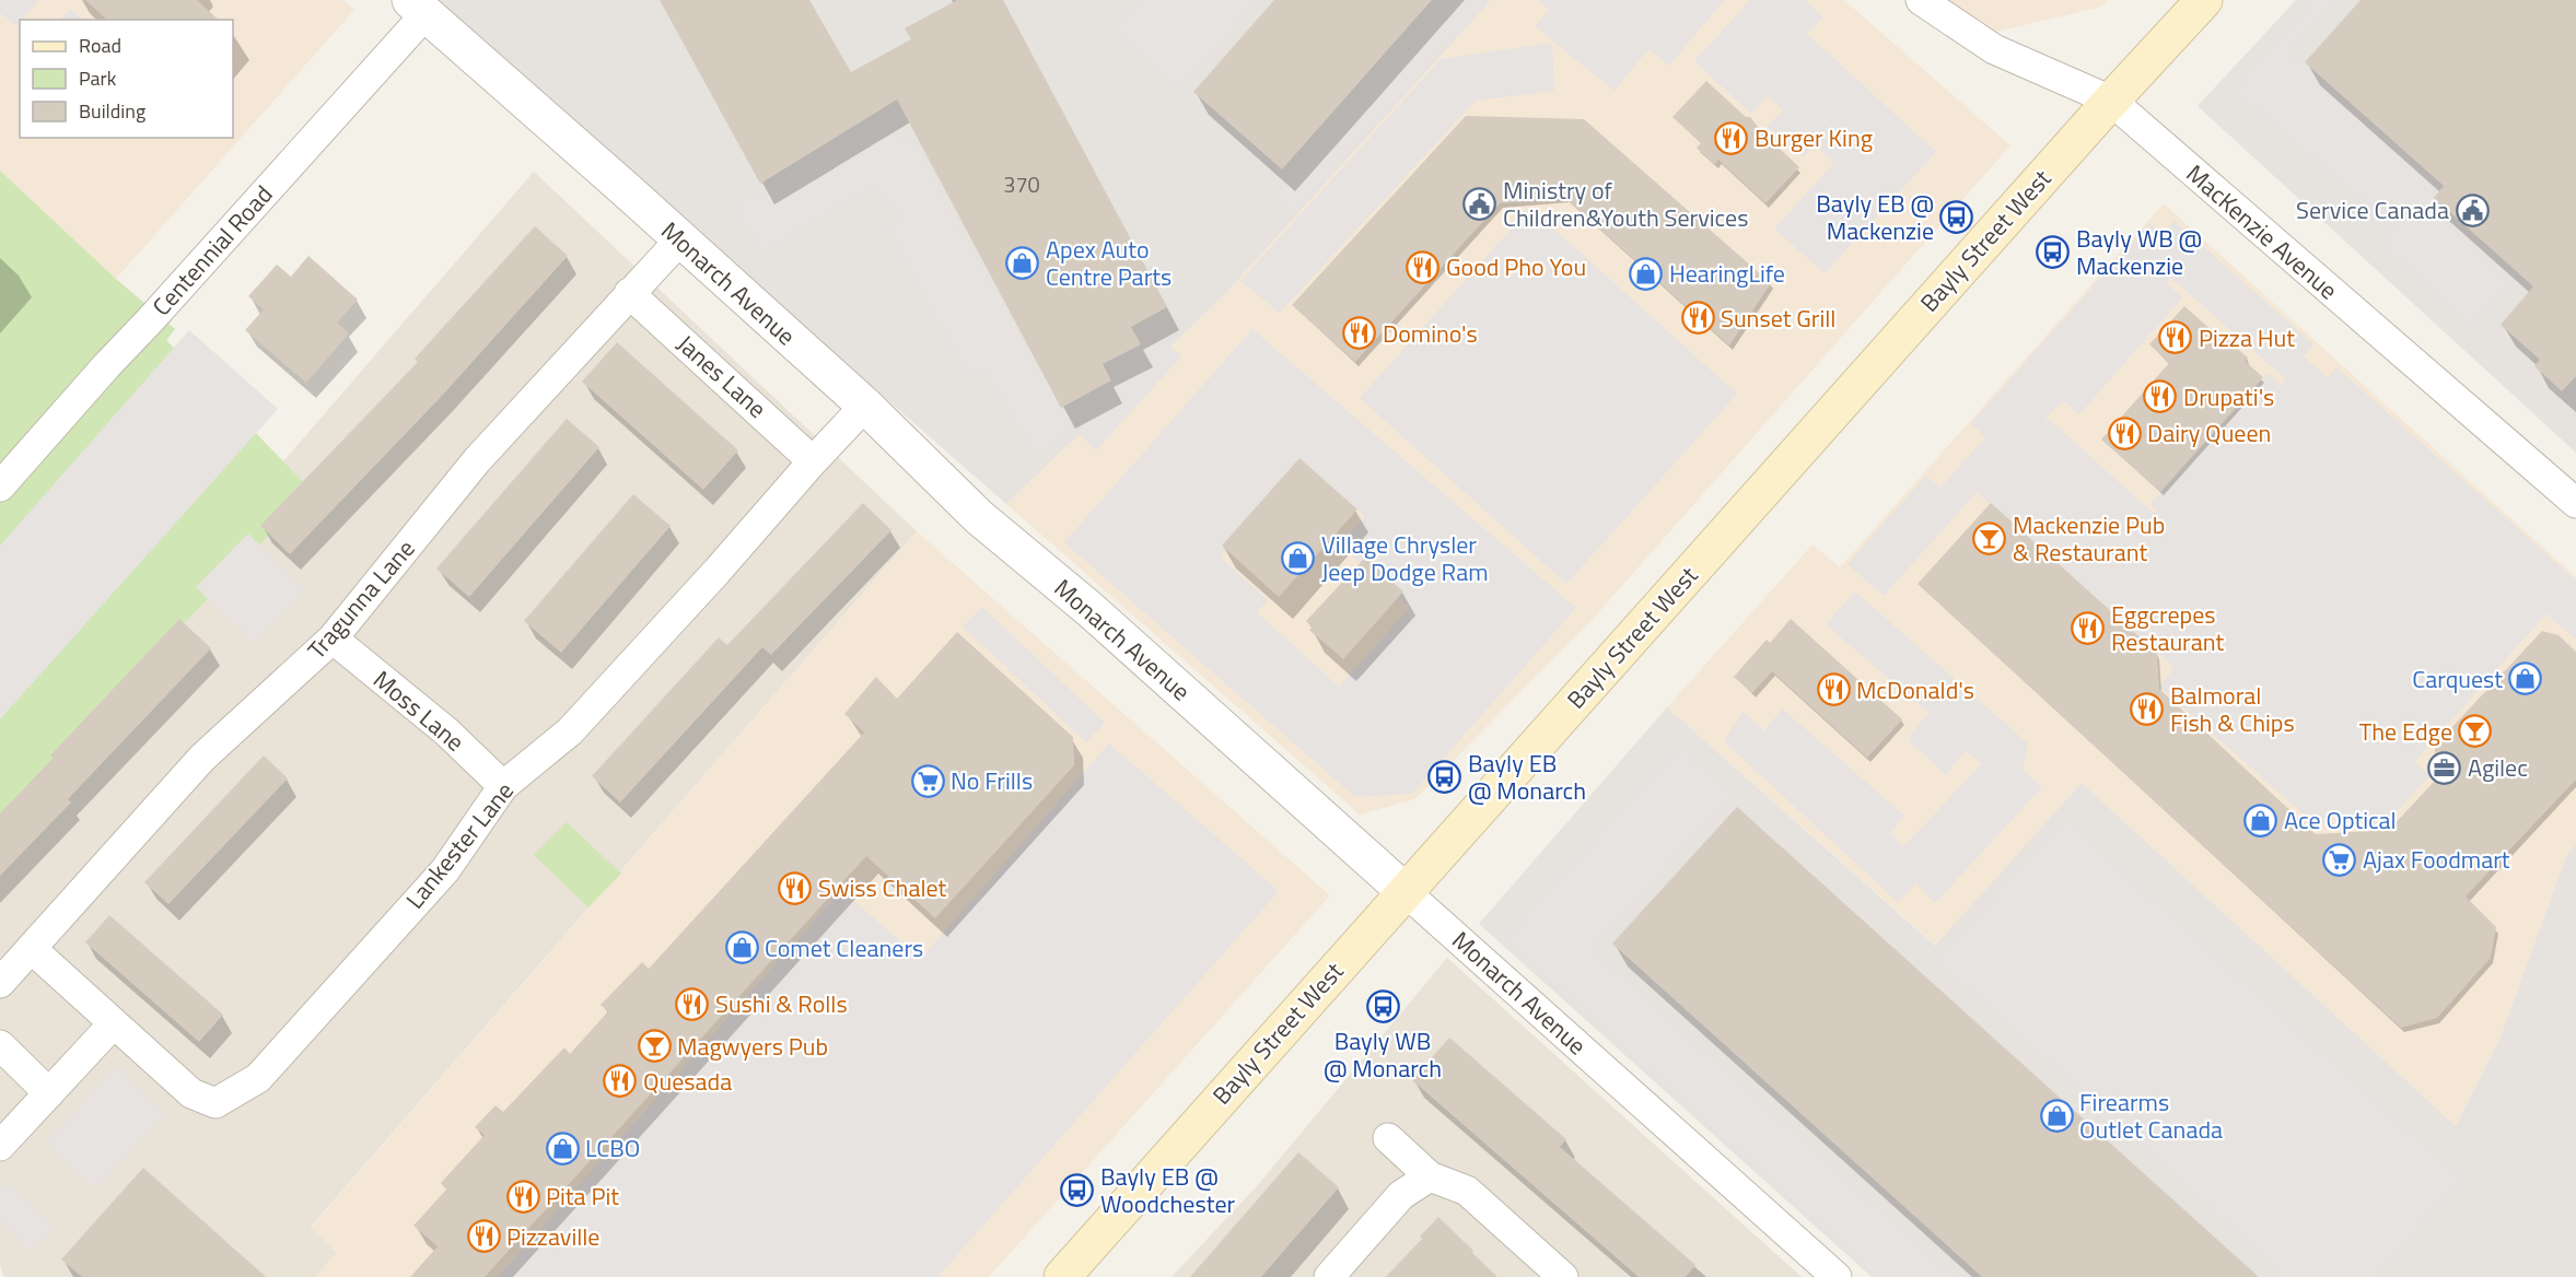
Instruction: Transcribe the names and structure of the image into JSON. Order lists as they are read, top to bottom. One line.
{"streets":{"main road":["Bayly Street West"],"street":["MacKenzie Avenue","Centennial Road","Monarch Avenue","Janes Lane","Tragunna Lane","Moss Lane","Lankester Lane"]},"crossings":[["MacKenzie Avenue","Bayly Street West"],["Bayly Street West","Monarch Avenue"],["Centennial Road","Monarch Avenue"],["Monarch Avenue","Tragunna Lane"],["Monarch Avenue","Lankester Lane"],["Janes Lane","Tragunna Lane"],["Janes Lane","Lankester Lane"],["Tragunna Lane","Moss Lane"],["Tragunna Lane","Lankester Lane"],["Moss Lane","Lankester Lane"]],"places":{"restaurant":["Burger King","Good Pho You","Sunset Grill","Domino's","Pizza Hut","Drupati's","Dairy Queen","Eggcrepes Restaurant","McDonald's","Balmoral Fish & Chips","Swiss Chalet","Sushi & Rolls","Quesada","Pita Pit","Pizzaville"],"public building":["Ministry of Children&Youth Services","Service Canada"],"bus stop":["Bayly EB @ Mackenzie","Bayly WB @ Mackenzie","Bayly EB @ Monarch","Bayly WB @ Monarch","Bayly EB @ Woodchester"],"shop":["Apex Auto Centre Parts","HearingLife","Village Chrysler Jeep Dodge Ram","Carquest","Ace Optical","Comet Cleaners","Firearms Outlet Canada","LCBO"],"bar":["Mackenzie Pub & Restaurant","The Edge","Magwyers Pub"],"office":["Agilec"],"supermarket":["No Frills","Ajax Foodmart"]},"house_numbers":["370"],"legend":["Road","Park","Building"]}
